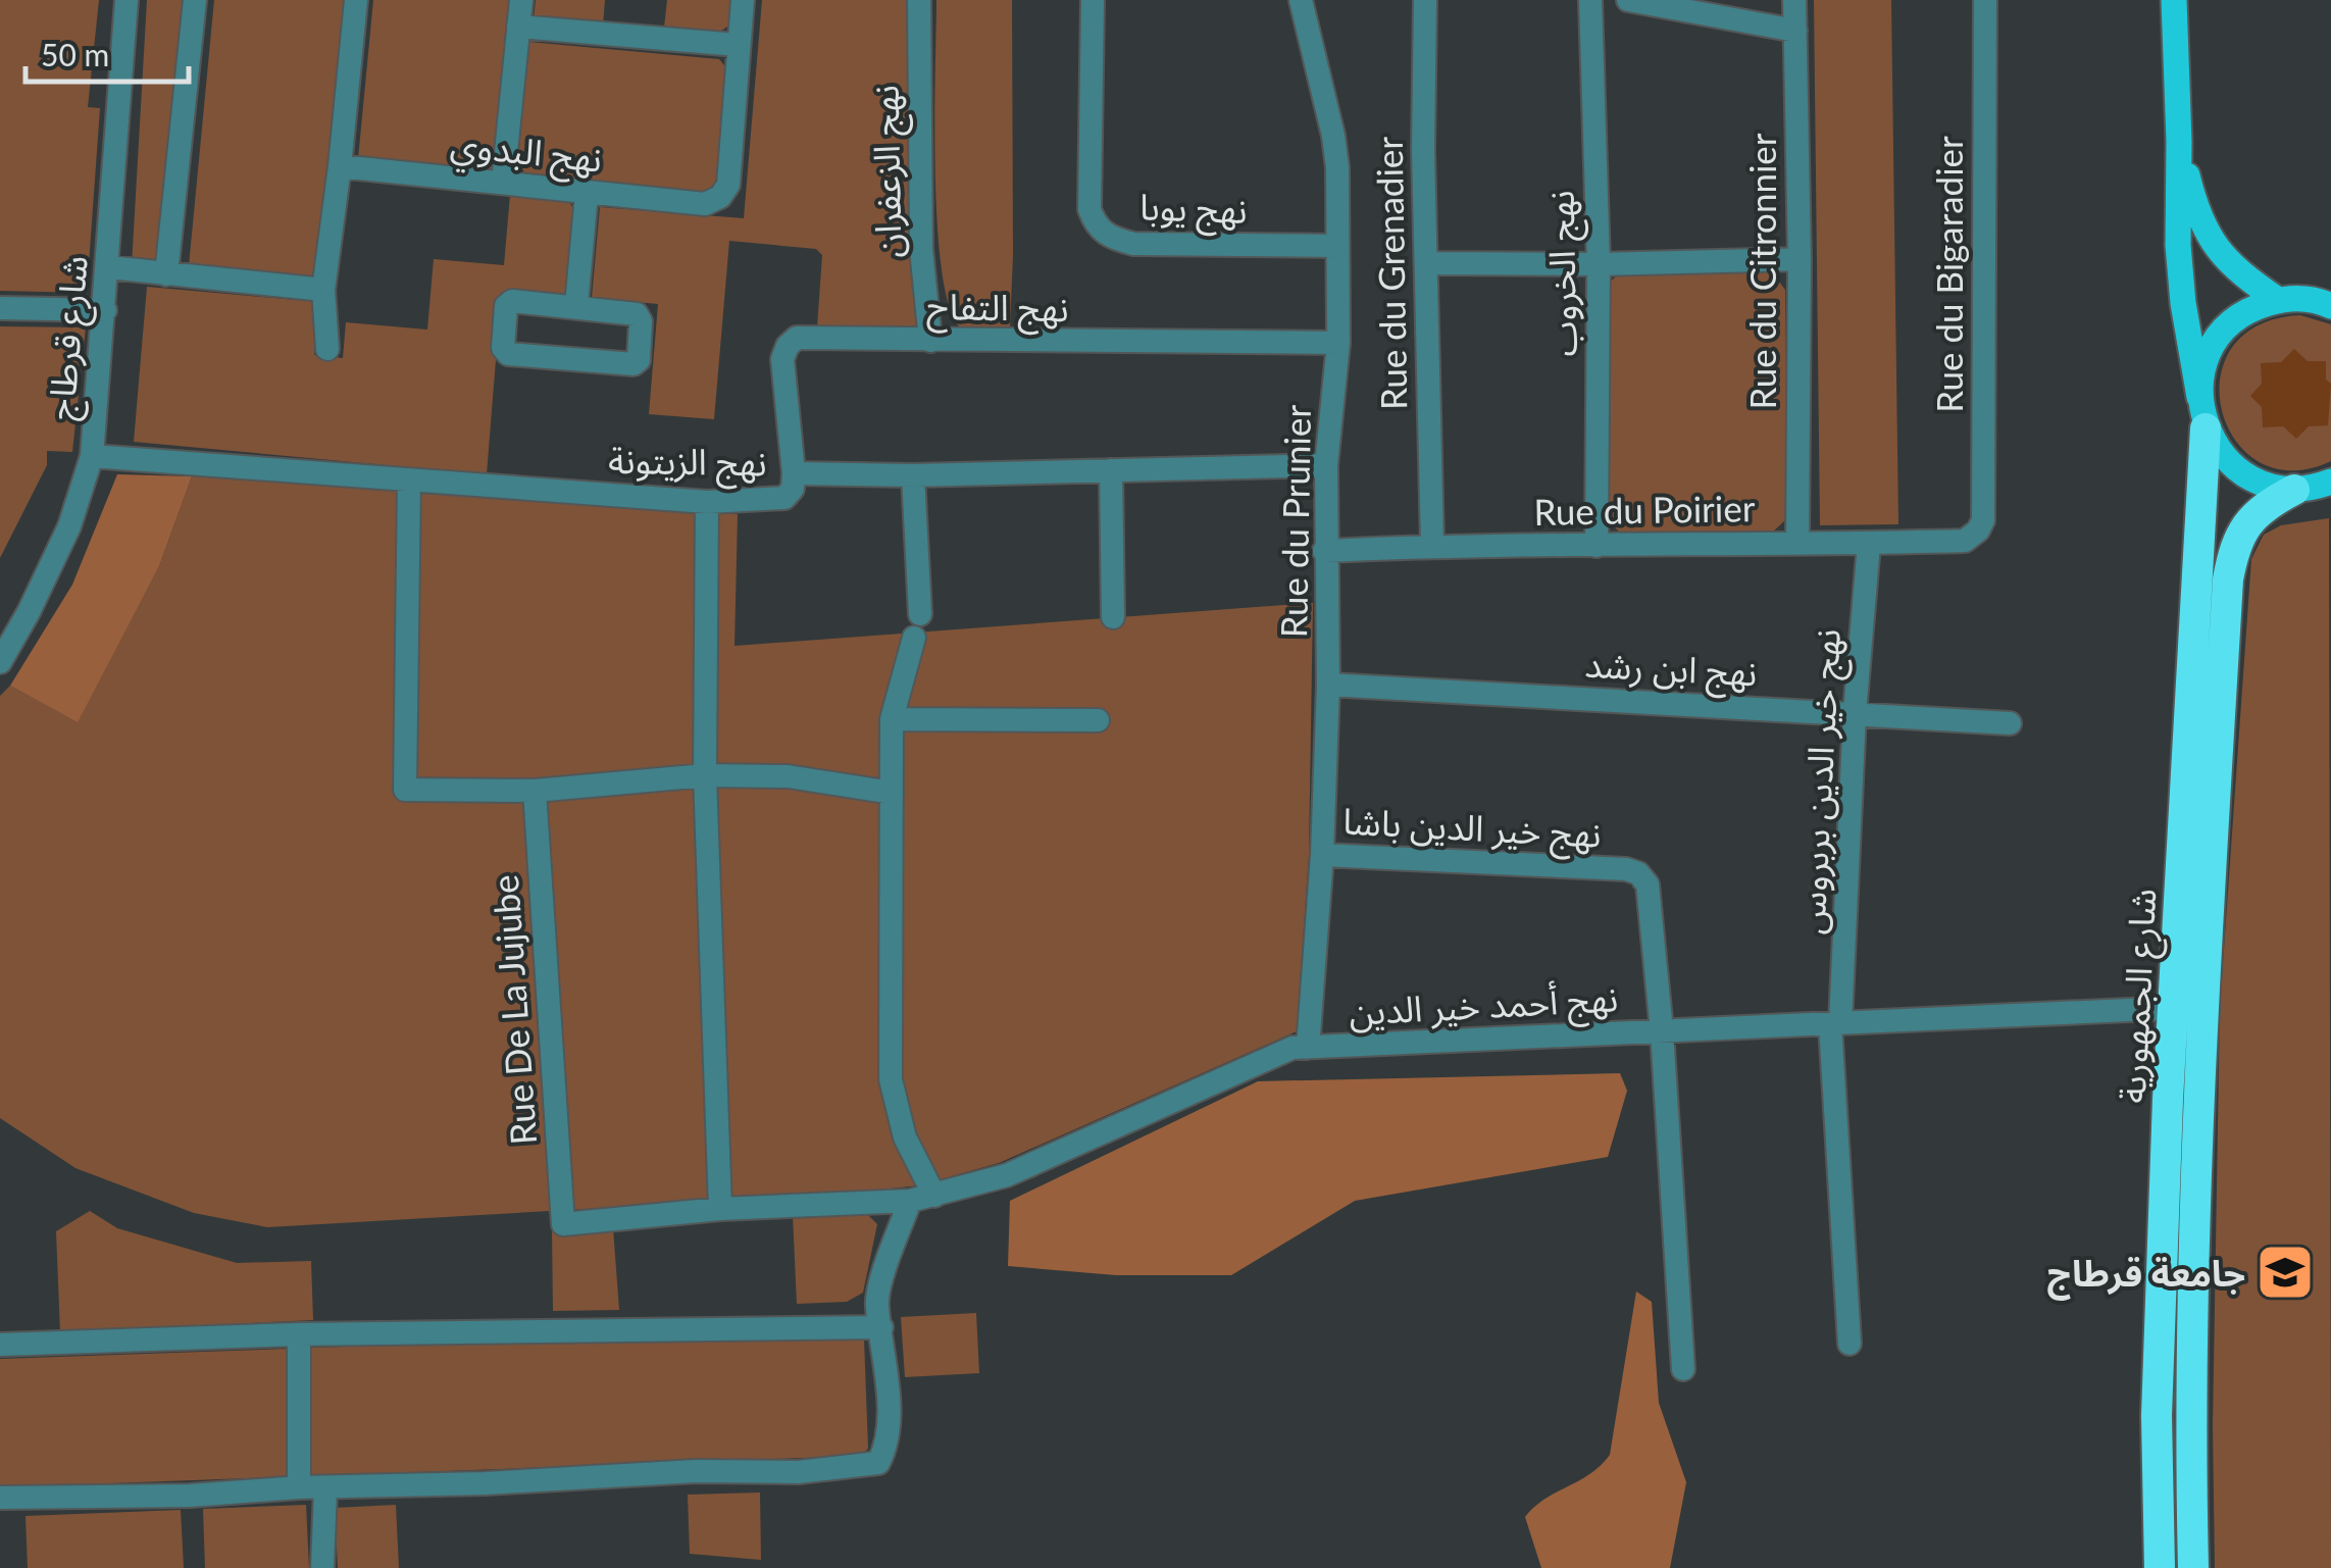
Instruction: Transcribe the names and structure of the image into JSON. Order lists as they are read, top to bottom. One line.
{"streets":{"highway":["شارع الجمهورية"],"street":["نهج البدوي","نهج الزعفران","نهج يوبا","Rue du Citronnier","Rue du Grenadier","نهج الخروب","Rue du Bigaradier","نهج التفاح","شارع قرطاج","نهج الزيتونة","Rue du Poirier","Rue du Prunier","نهج ابن رشد","نهج خير الدين بربروس","نهج خير الدين باشا","نهج أحمد خير الدين","Rue De La Jujube"]},"crossings":[["نهج الزعفران","نهج التفاح"],["نهج يوبا","Rue du Prunier"],["Rue du Citronnier","Rue du Poirier"],["Rue du Grenadier","Rue du Poirier"],["نهج الخروب","Rue du Poirier"],["Rue du Bigaradier","Rue du Poirier"],["نهج التفاح","نهج الزيتونة"],["نهج التفاح","Rue du Prunier"],["شارع قرطاج","نهج الزيتونة"],["نهج الزيتونة","Rue du Prunier"],["Rue du Poirier","Rue du Prunier"],["Rue du Poirier","نهج خير الدين بربروس"],["Rue du Prunier","نهج ابن رشد"],["Rue du Prunier","نهج خير الدين باشا"],["Rue du Prunier","نهج أحمد خير الدين"],["نهج ابن رشد","نهج خير الدين بربروس"],["نهج خير الدين بربروس","نهج أحمد خير الدين"],["نهج خير الدين باشا","نهج أحمد خير الدين"],["شارع الجمهورية","نهج أحمد خير الدين"],["نهج أحمد خير الدين","Rue De La Jujube"]],"places":{"school or university":["جامعة قرطاج"]},"scale_bar":"50 m"}
